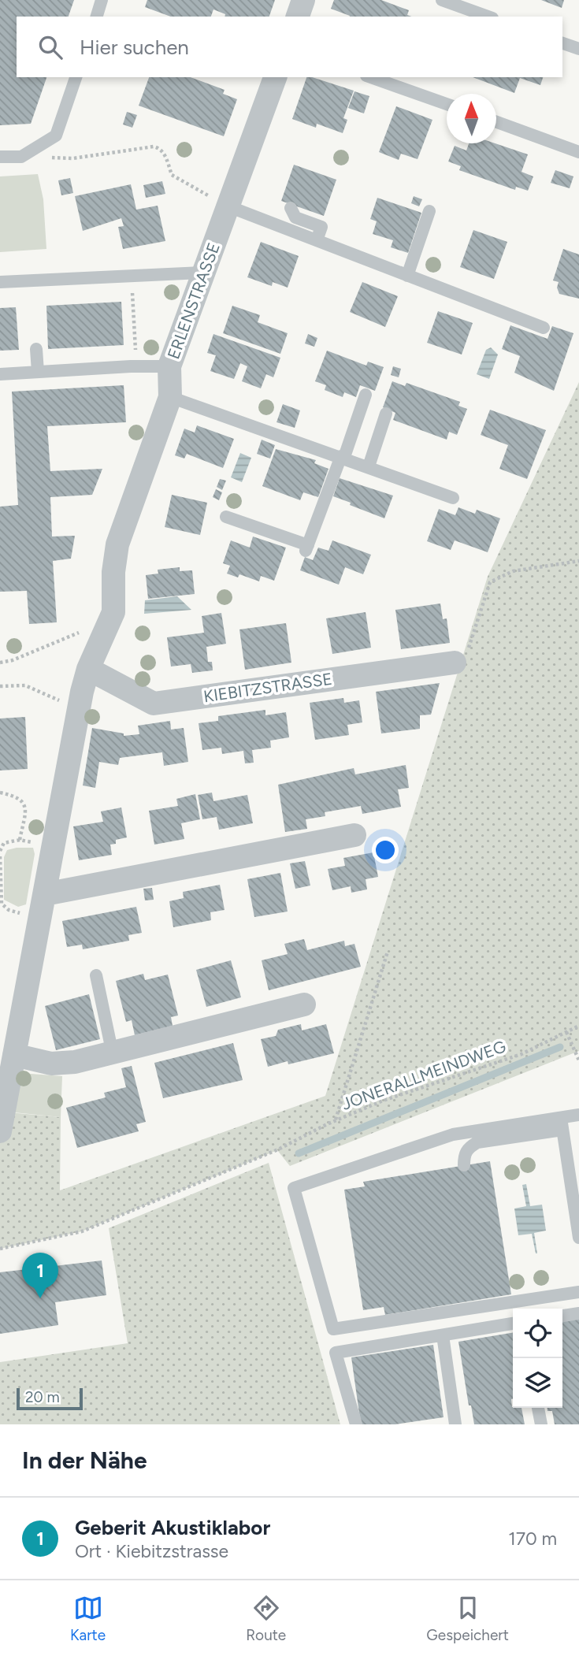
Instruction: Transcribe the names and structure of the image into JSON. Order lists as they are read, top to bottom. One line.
{"streets":{"street":["ERLENSTRASSE","KIEBITZSTRASSE"],"path":["JONERALLMEINDWEG"]},"crossings":[["ERLENSTRASSE","KIEBITZSTRASSE"]],"scale_bar":"20 m","north":"top","page":{"search":"Hier suchen","pins":"1","scale":"20 m","heading":"In der Nähe","list":[{"mark":"1","name":"Geberit Akustiklabor","note":"Ort · Kiebitzstrasse","value":"170 m"}],"nav":["Karte","Route","Gespeichert"]}}
